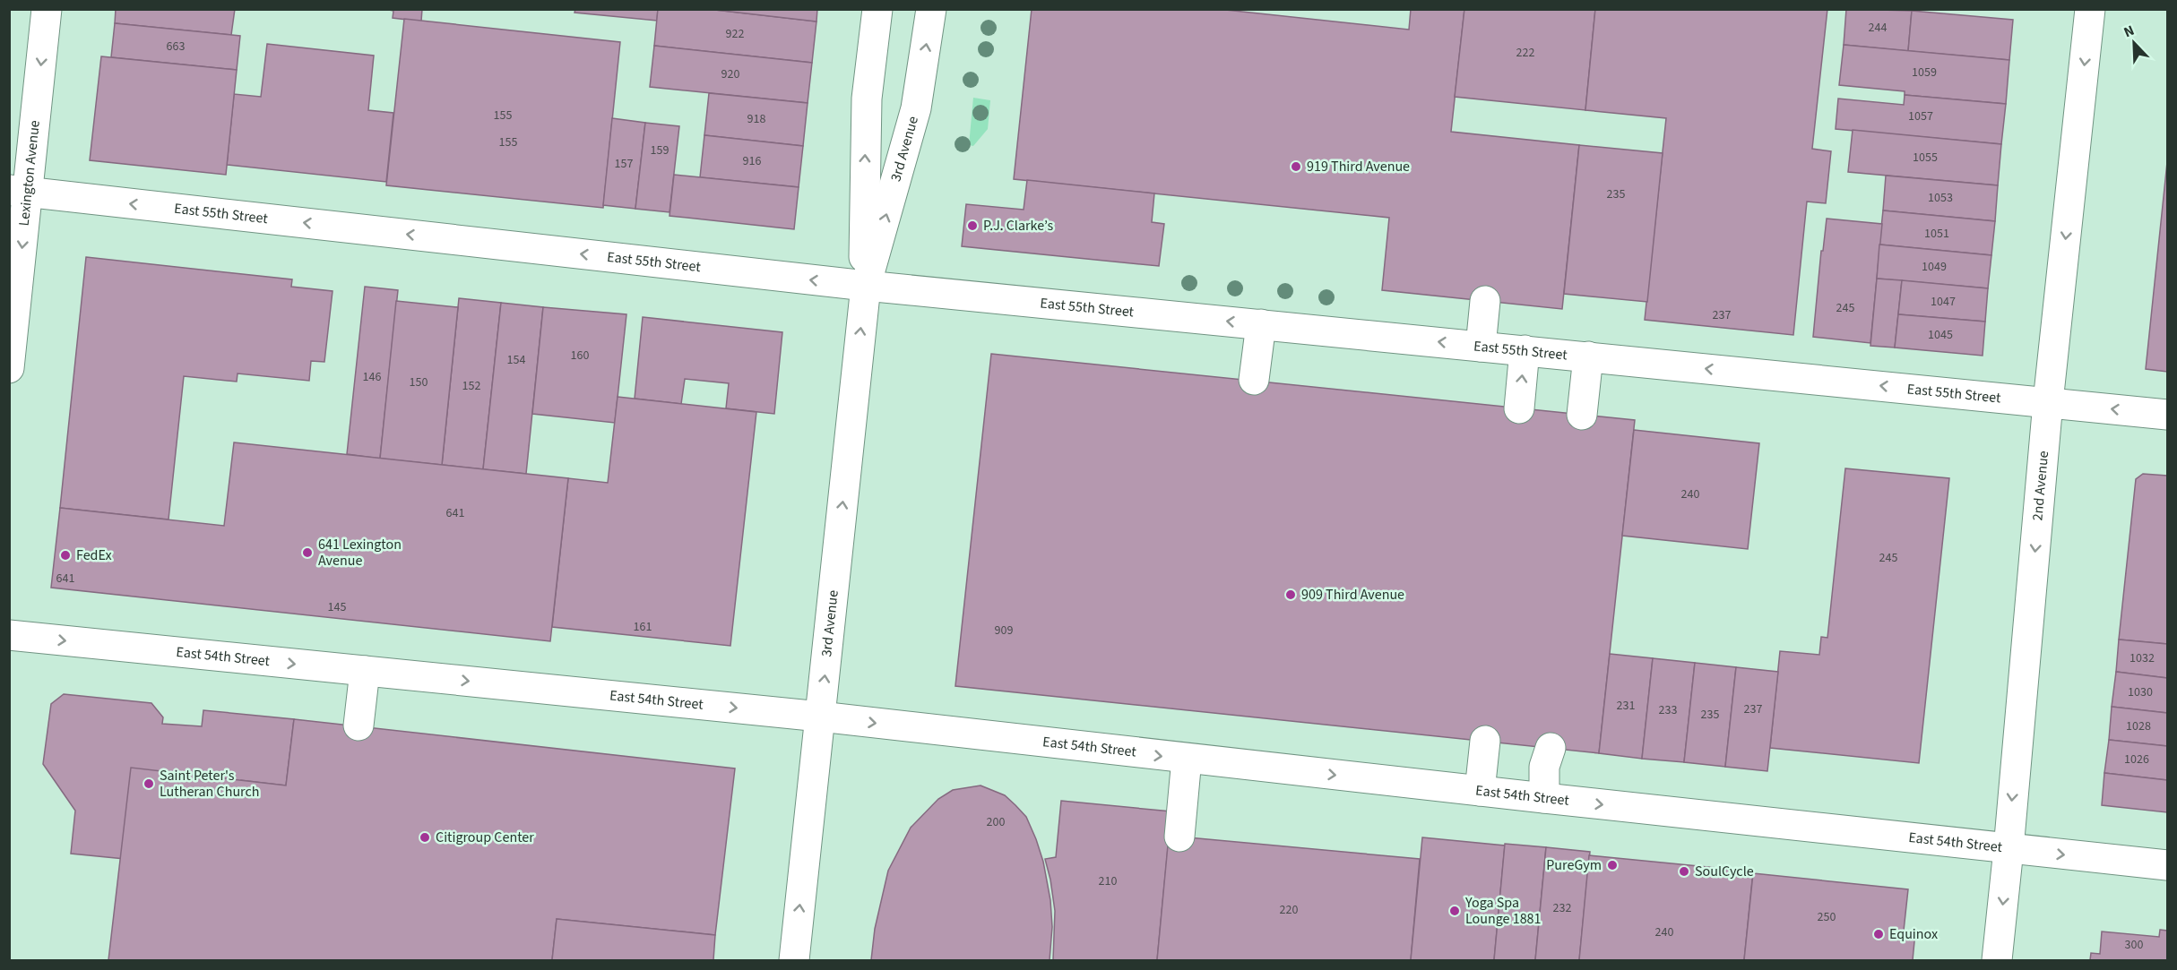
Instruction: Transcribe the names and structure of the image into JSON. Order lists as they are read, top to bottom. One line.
{"streets":{"main road":["3rd Avenue","Lexington Avenue","East 55th Street","2nd Avenue","East 54th Street"]},"crossings":[["3rd Avenue","East 55th Street"],["3rd Avenue","East 54th Street"],["Lexington Avenue","East 55th Street"],["East 55th Street","2nd Avenue"],["2nd Avenue","East 54th Street"]],"one_way":["3rd Avenue","Lexington Avenue","East 55th Street","2nd Avenue","East 54th Street"],"places":["919 Third Avenue","P.J. Clarke’s","641 Lexington Avenue","FedEx","909 Third Avenue","Saint Peter's Lutheran Church","Citigroup Center","PureGym","SoulCycle","Yoga Spa Lounge 1881","Equinox"],"house_numbers":["244","922","663","222","1059","920","155","1057","918","155","159","1055","916","157","235","1053","1051","1049","1047","245","237","1045","160","154","146","150","152","240","641","245","641","145","161","909","1032","1030","231","237","233","235","1028","1026","200","210","232","220","250","240","300"],"north":"top left"}
